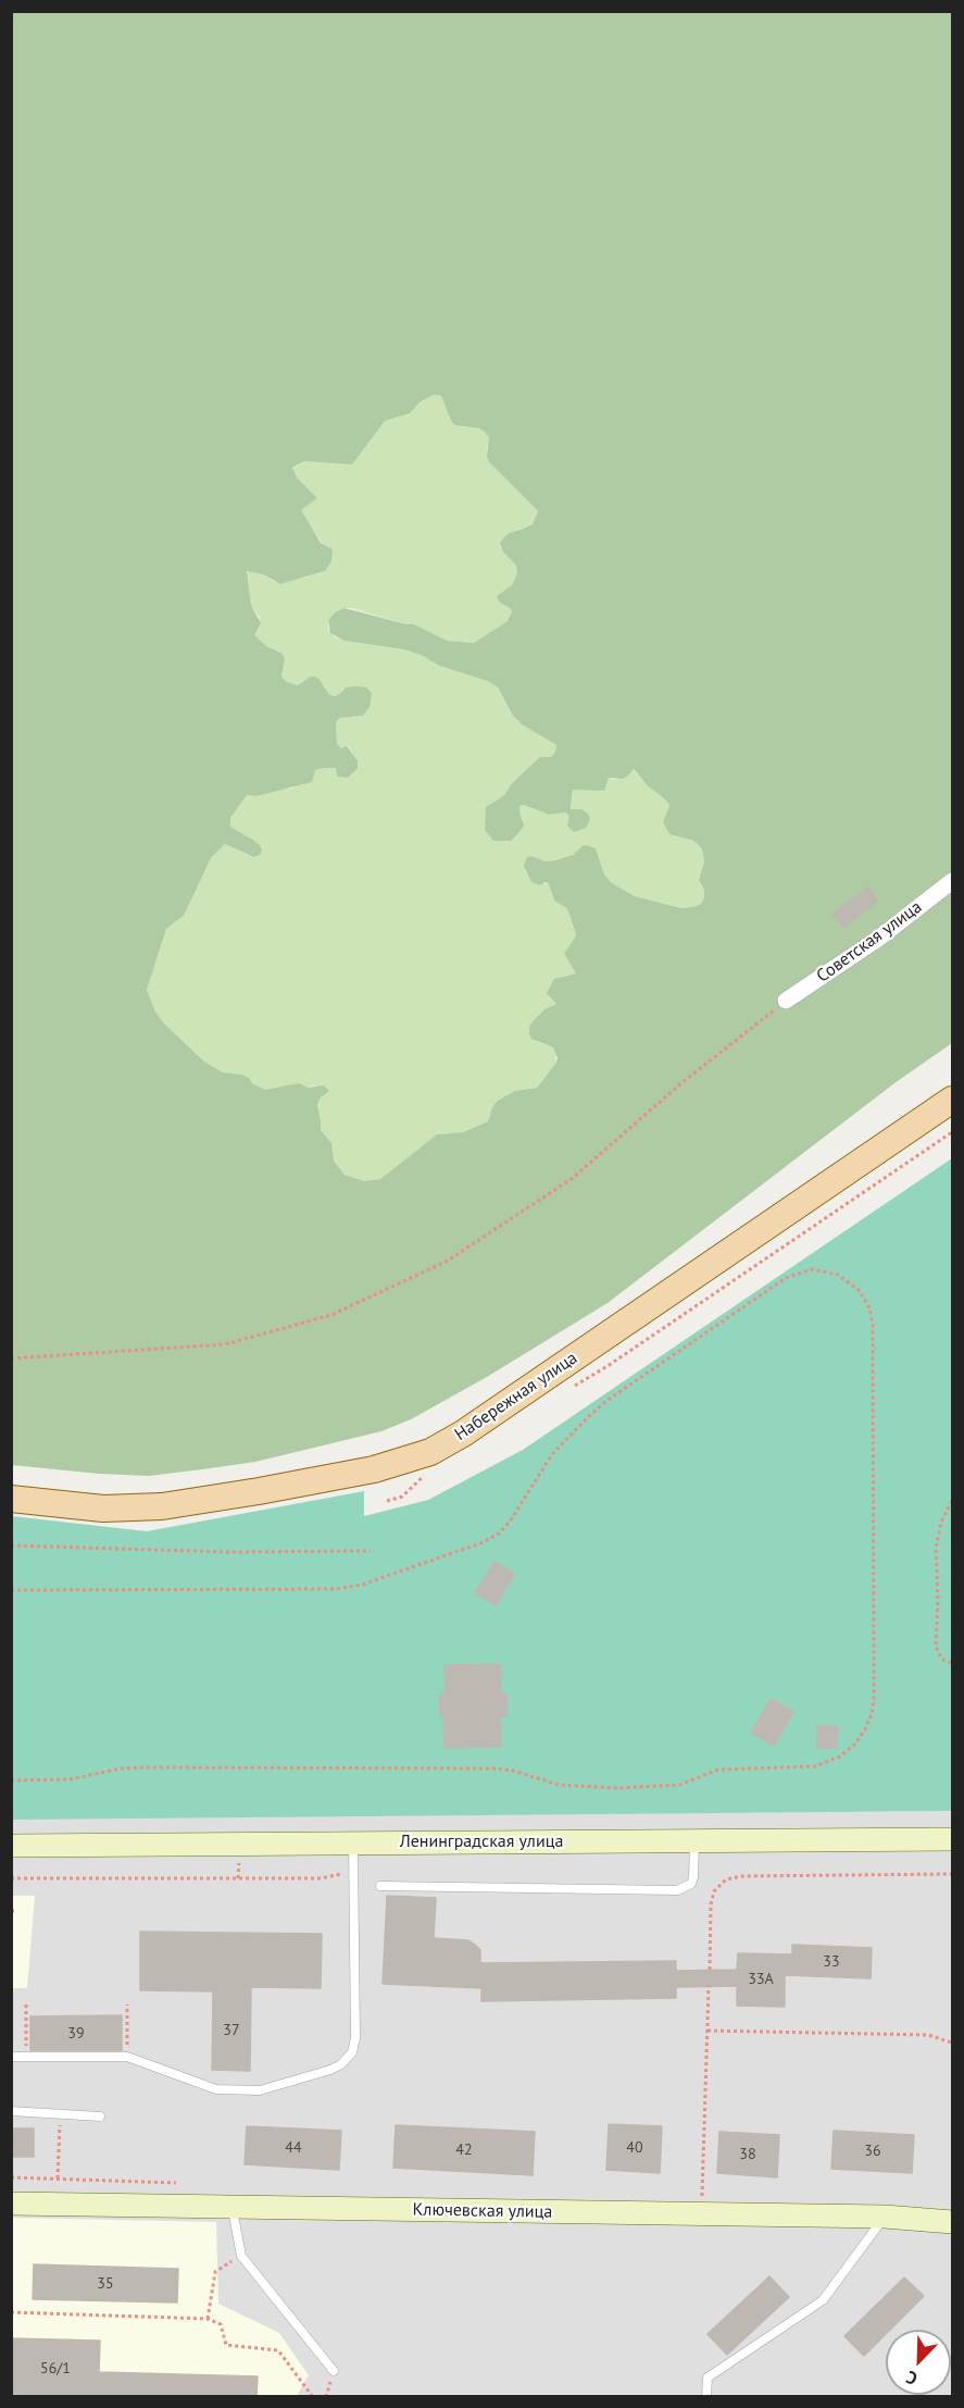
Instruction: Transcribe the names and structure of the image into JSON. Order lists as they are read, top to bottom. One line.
{"streets":{"main road":["Набережная улица","Ленинградская улица","Ключевская улица"],"street":["Советская улица"]},"house_numbers":["33","33А","37","39","44","40","42","36","38","35","56/1"],"north":"bottom left"}
